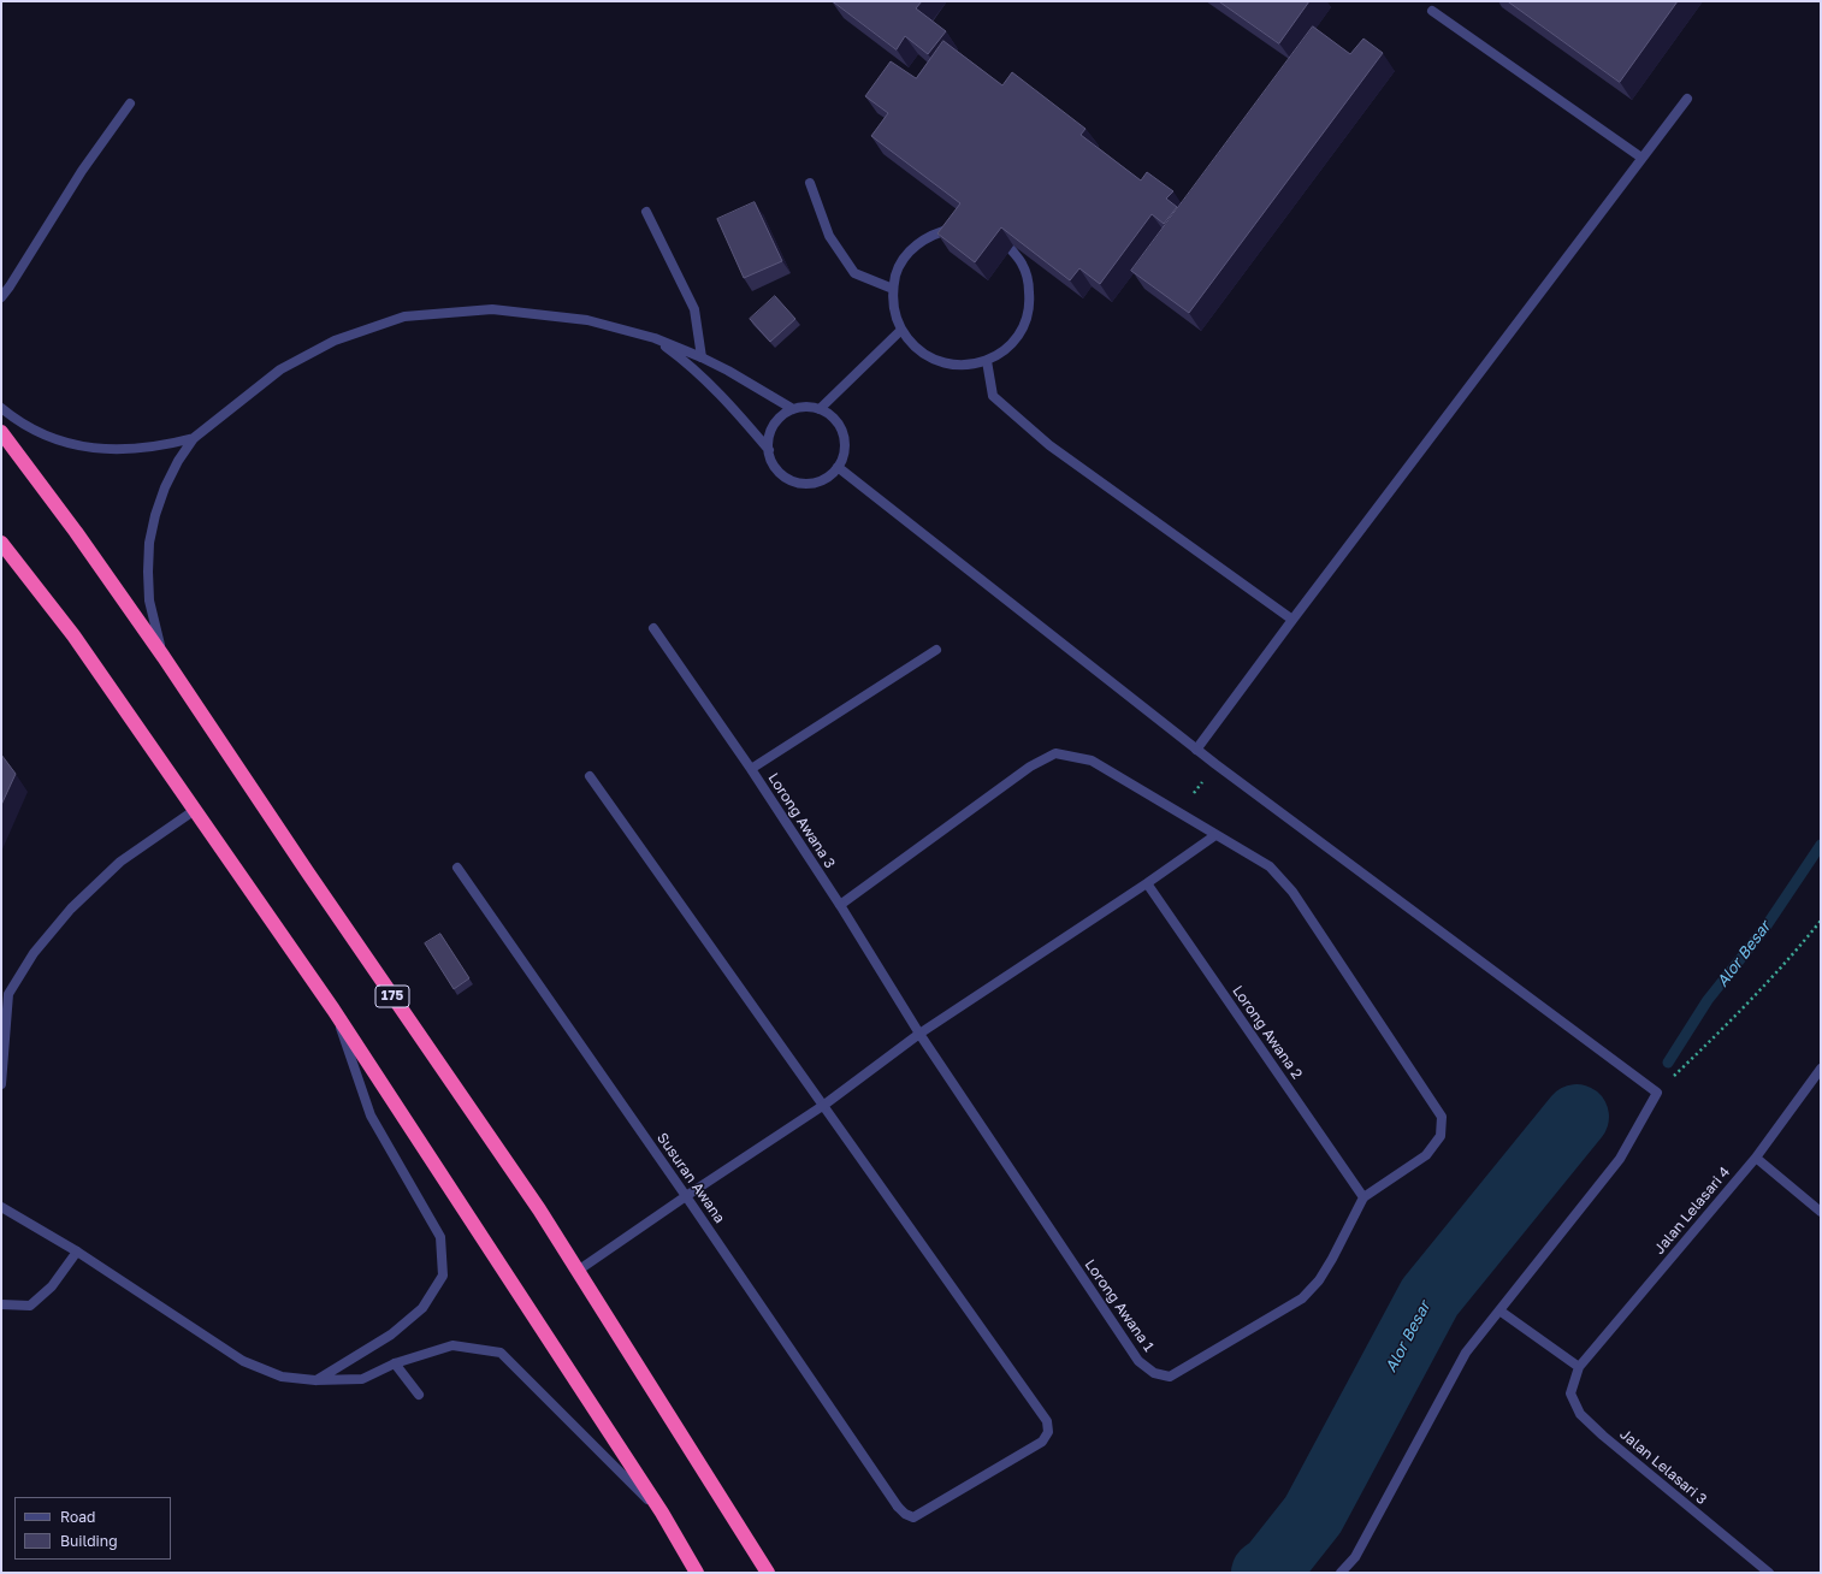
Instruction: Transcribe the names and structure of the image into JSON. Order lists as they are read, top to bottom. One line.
{"streets":{"highway":["175"],"street":["Lorong Awana 3","Lorong Awana 2","Susuran Awana","Jalan Lelasari 4","Lorong Awana 1","Jalan Lelasari 3"]},"crossings":[["Lorong Awana 3","Lorong Awana 1"],["Lorong Awana 2","Lorong Awana 1"],["Jalan Lelasari 4","Jalan Lelasari 3"]],"water":["Alor Besar"],"legend":["Road","Building"]}
